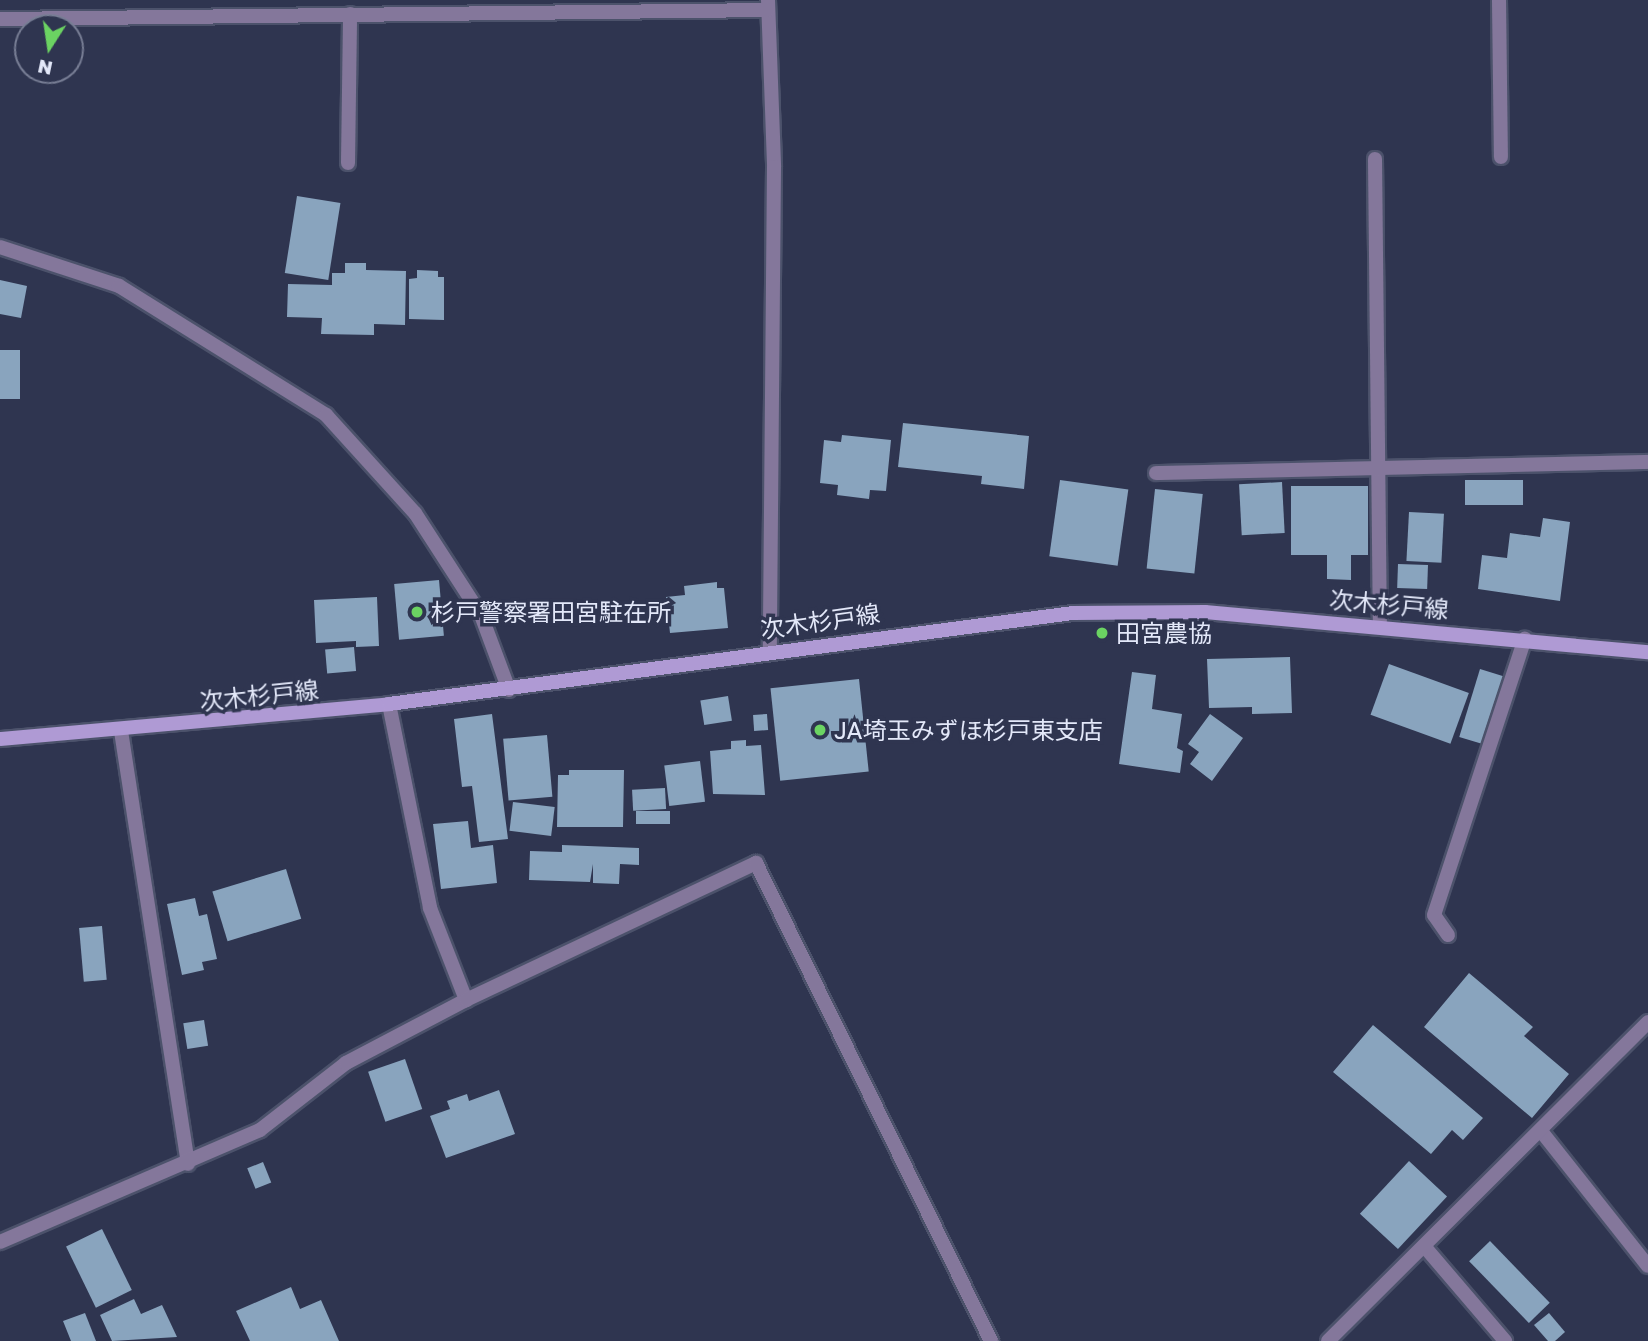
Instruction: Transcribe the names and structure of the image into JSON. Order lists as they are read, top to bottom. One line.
{"streets":{"main road":["次木杉戸線"]},"places":["杉戸警察署田宮駐在所","田宮農協","JA埼玉みずほ杉戸東支店"],"north":"bottom"}
